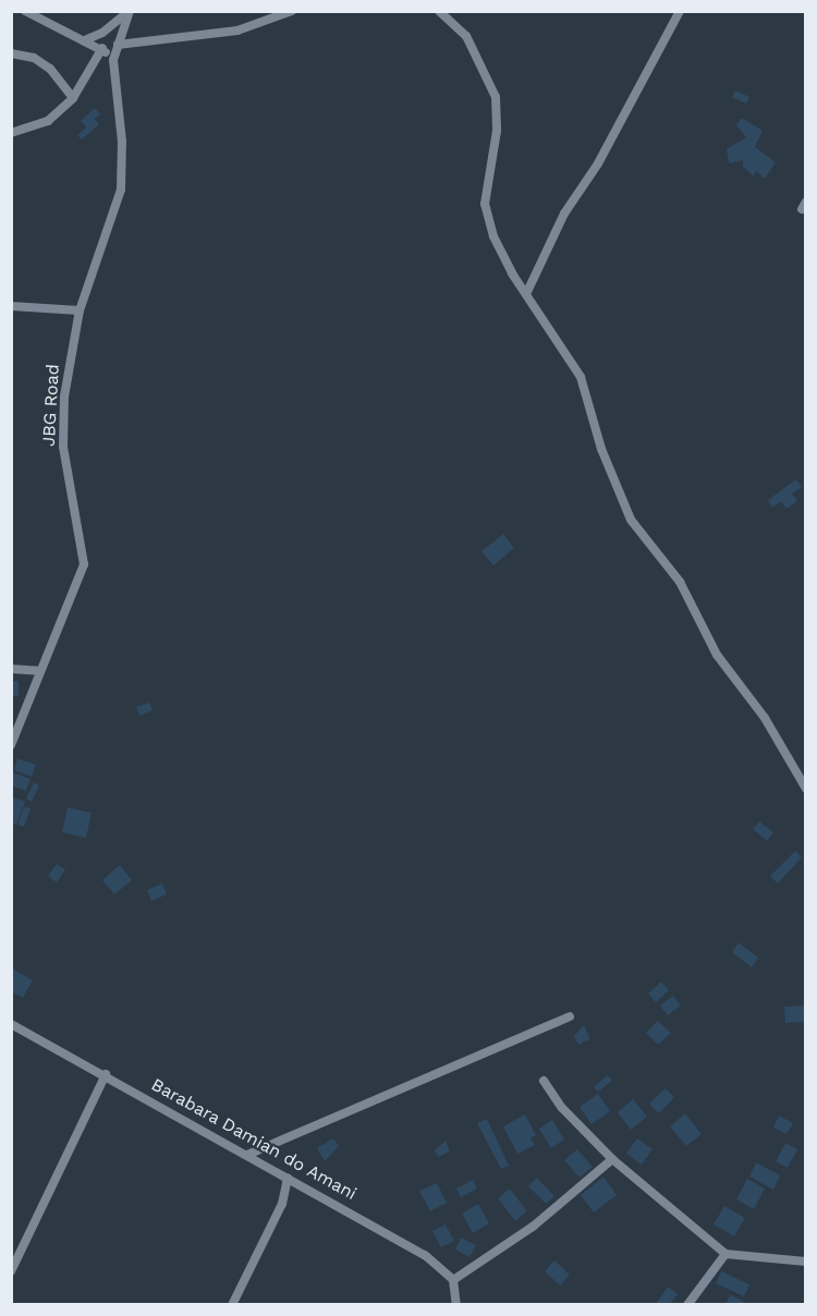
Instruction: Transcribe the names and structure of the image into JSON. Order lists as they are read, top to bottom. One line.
{"streets":{"street":["JBG Road","Barabara Damian do Amani"]}}
